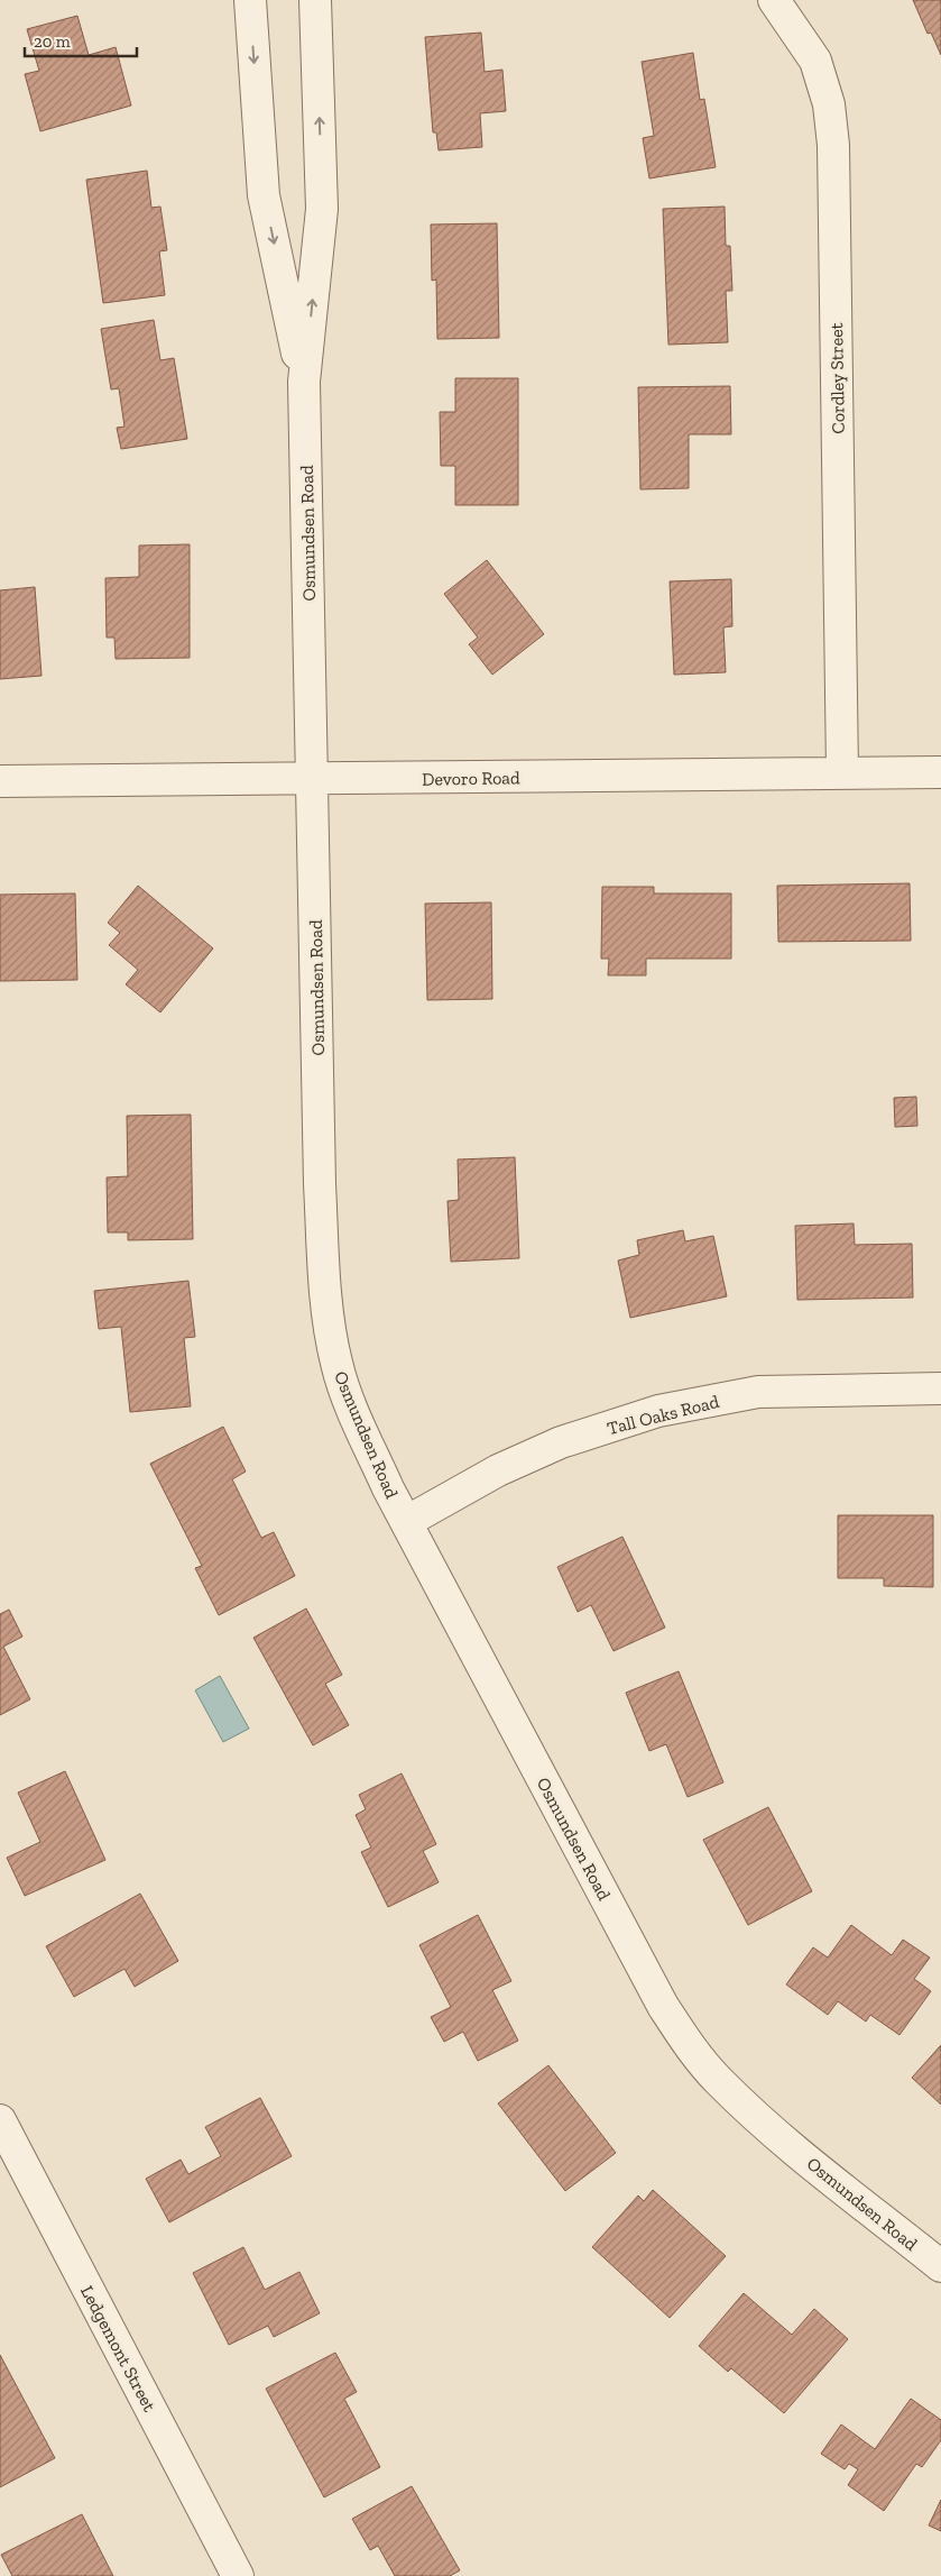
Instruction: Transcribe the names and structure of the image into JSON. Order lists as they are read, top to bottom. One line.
{"streets":{"street":["Cordley Street","Osmundsen Road","Devoro Road","Tall Oaks Road","Ledgemont Street"]},"crossings":[["Cordley Street","Devoro Road"],["Osmundsen Road","Devoro Road"],["Osmundsen Road","Tall Oaks Road"]],"scale_bar":"20 m"}
